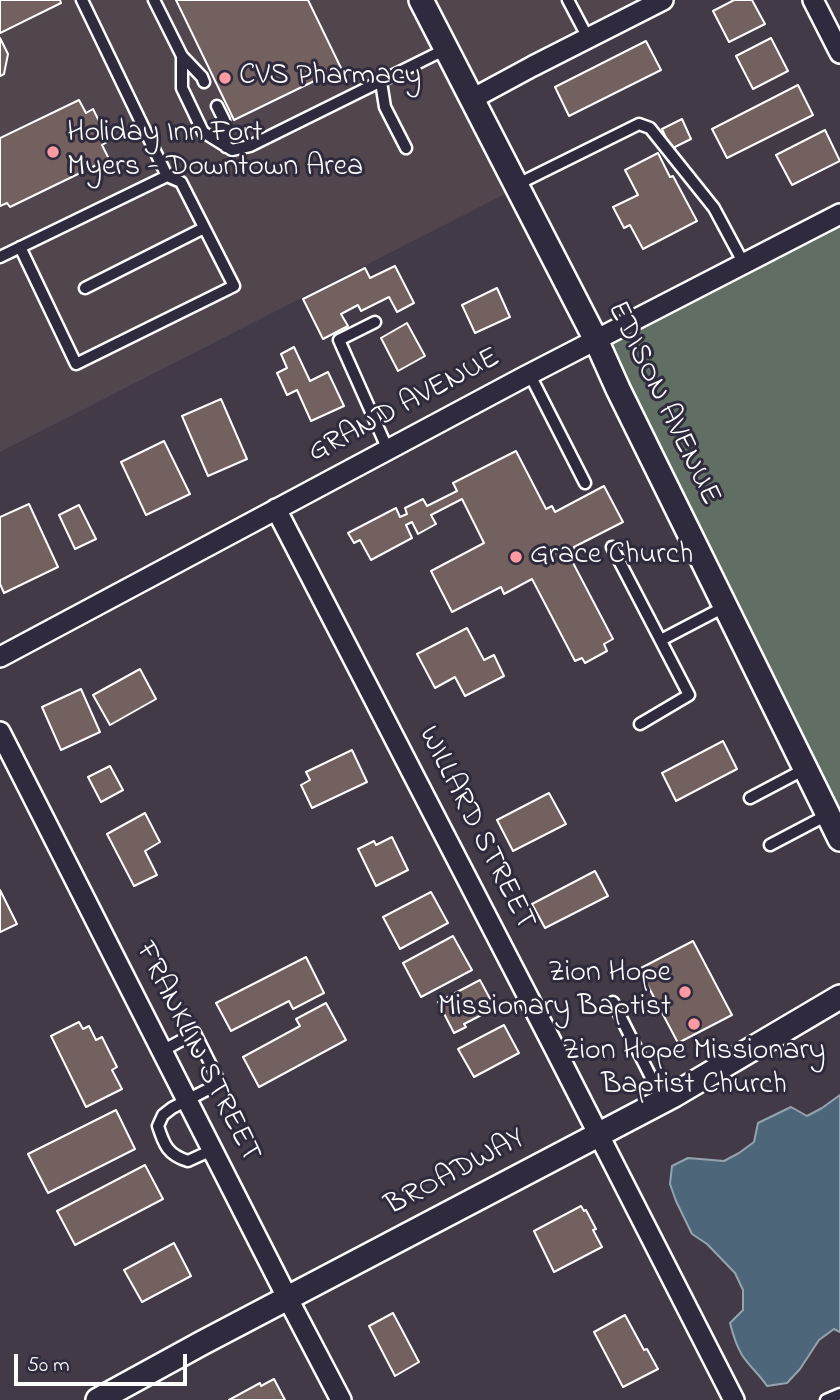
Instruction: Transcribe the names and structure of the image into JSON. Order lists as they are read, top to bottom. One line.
{"streets":{"street":["EDISON AVENUE","GRAND AVENUE","WILLARD STREET","FRANKLIN STREET","BROADWAY"]},"crossings":[["EDISON AVENUE","GRAND AVENUE"],["GRAND AVENUE","WILLARD STREET"],["WILLARD STREET","BROADWAY"],["FRANKLIN STREET","BROADWAY"]],"places":["CVS Pharmacy","Holiday Inn Fort Myers - Downtown Area","Grace Church","Zion Hope Missionary Baptist","Zion Hope Missionary Baptist Church"],"scale_bar":"50 m"}
